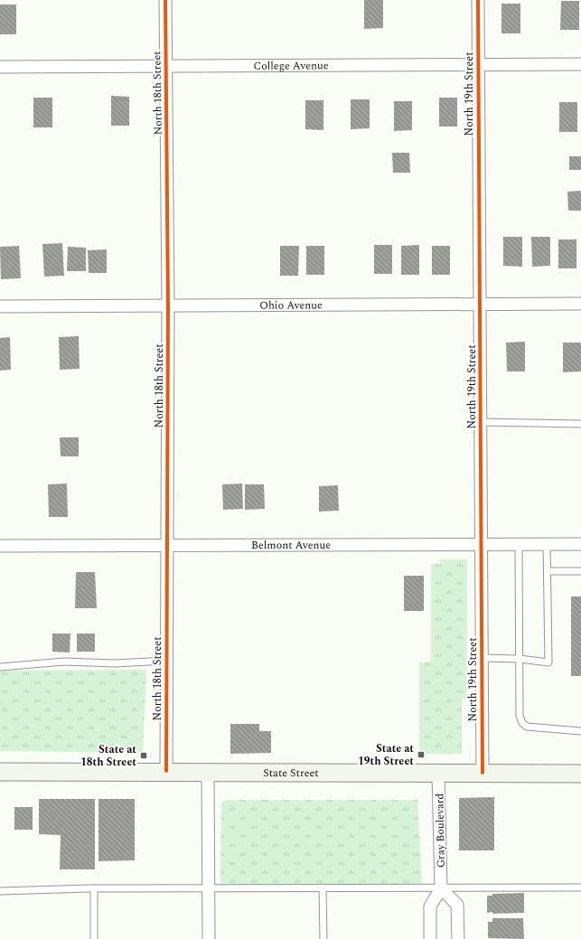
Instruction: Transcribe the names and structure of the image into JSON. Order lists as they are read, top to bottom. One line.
{"streets":{"main road":["State Street"],"street":["College Avenue","North 18th Street","North 19th Street","Ohio Avenue","Belmont Avenue","Gray Boulevard"]},"crossings":[["College Avenue","North 18th Street"],["College Avenue","North 19th Street"],["North 18th Street","Ohio Avenue"],["North 18th Street","Belmont Avenue"],["North 18th Street","State Street"],["North 19th Street","Ohio Avenue"],["North 19th Street","Belmont Avenue"],["North 19th Street","State Street"],["State Street","Gray Boulevard"]],"places":{"transit":["State at 19th Street","State at 18th Street"]}}
